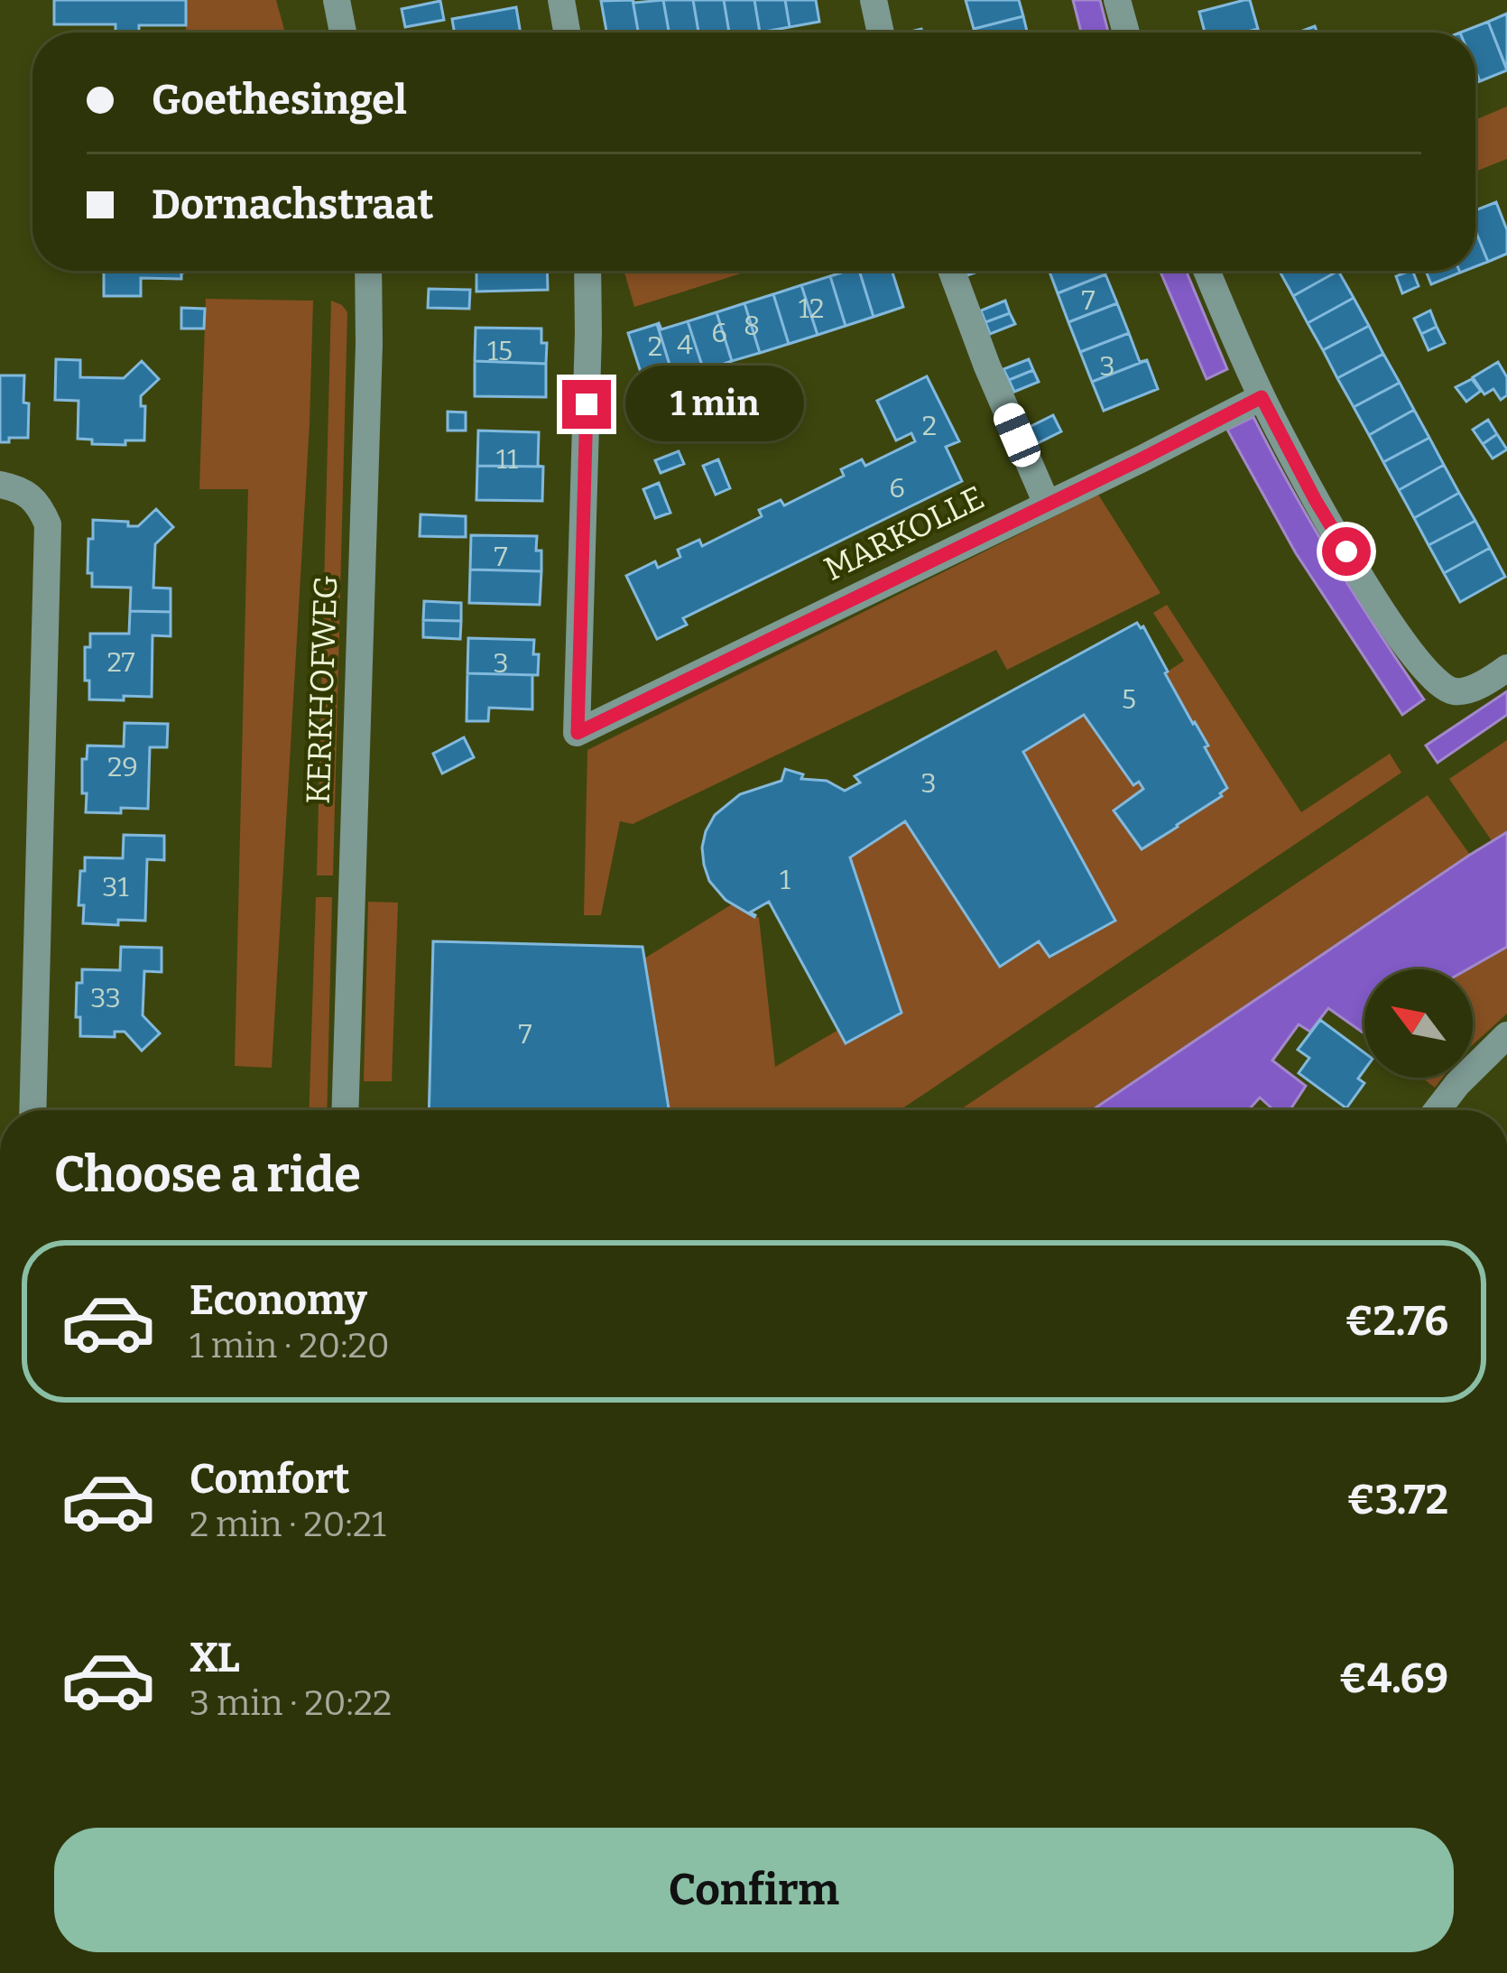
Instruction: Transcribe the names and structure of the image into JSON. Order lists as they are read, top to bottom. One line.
{"streets":{"street":["MARKOLLE","KERKHOFWEG"]},"house_numbers":["7","12","8","6","4","2","15","3","2","11","6","7","27","3","5","29","3","1","31","33","7"],"north":"top left","page":{"banner":["Goethesingel","Dornachstraat"],"bubble":"1 min","heading":"Choose a ride","list":[{"name":"Economy","note":"1 min · 20:20","value":"€2.76"},{"name":"Comfort","note":"2 min · 20:21","value":"€3.72"},{"name":"XL","note":"3 min · 20:22","value":"€4.69"}],"buttons":"Confirm"}}
